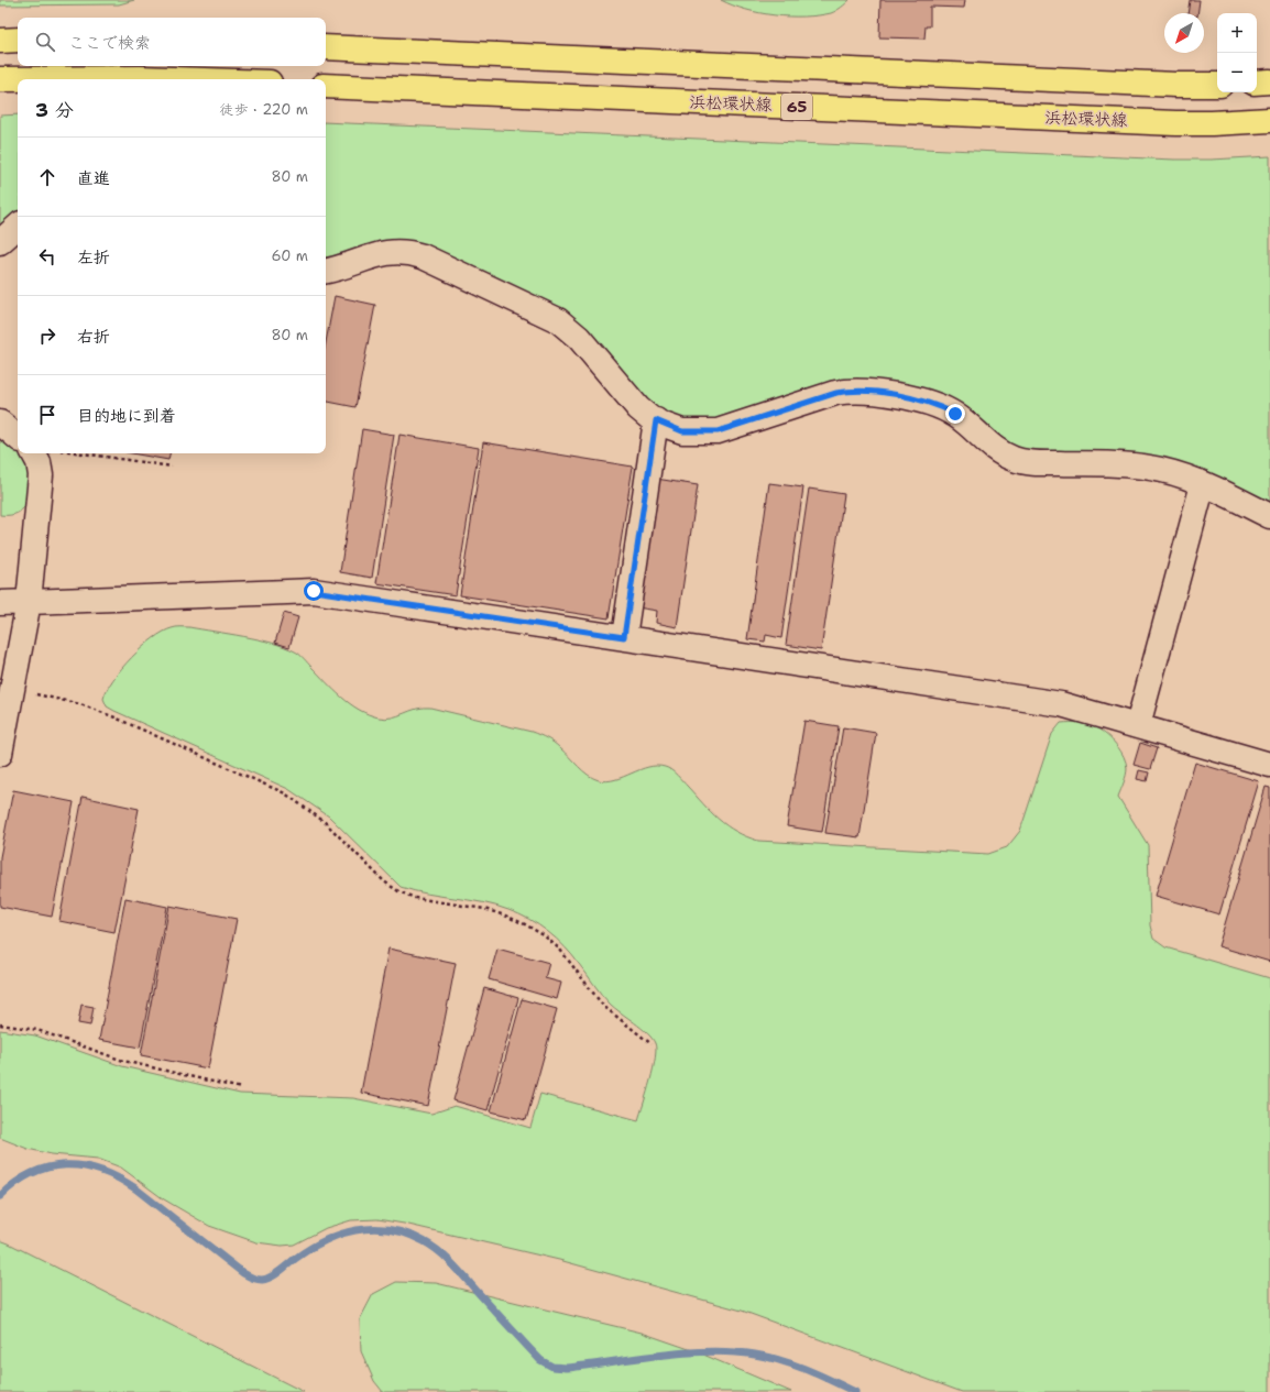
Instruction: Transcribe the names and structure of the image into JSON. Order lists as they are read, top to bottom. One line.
{"streets":{"main road":["浜松環状線","65"]},"north":"bottom left","page":{"map_buttons":["+","−"],"search":"ここで検索","heading":["3 分","徒歩 · 220 m"],"list":[["直進","80 m"],["左折","60 m"],["右折","80 m"],"目的地に到着"]}}
